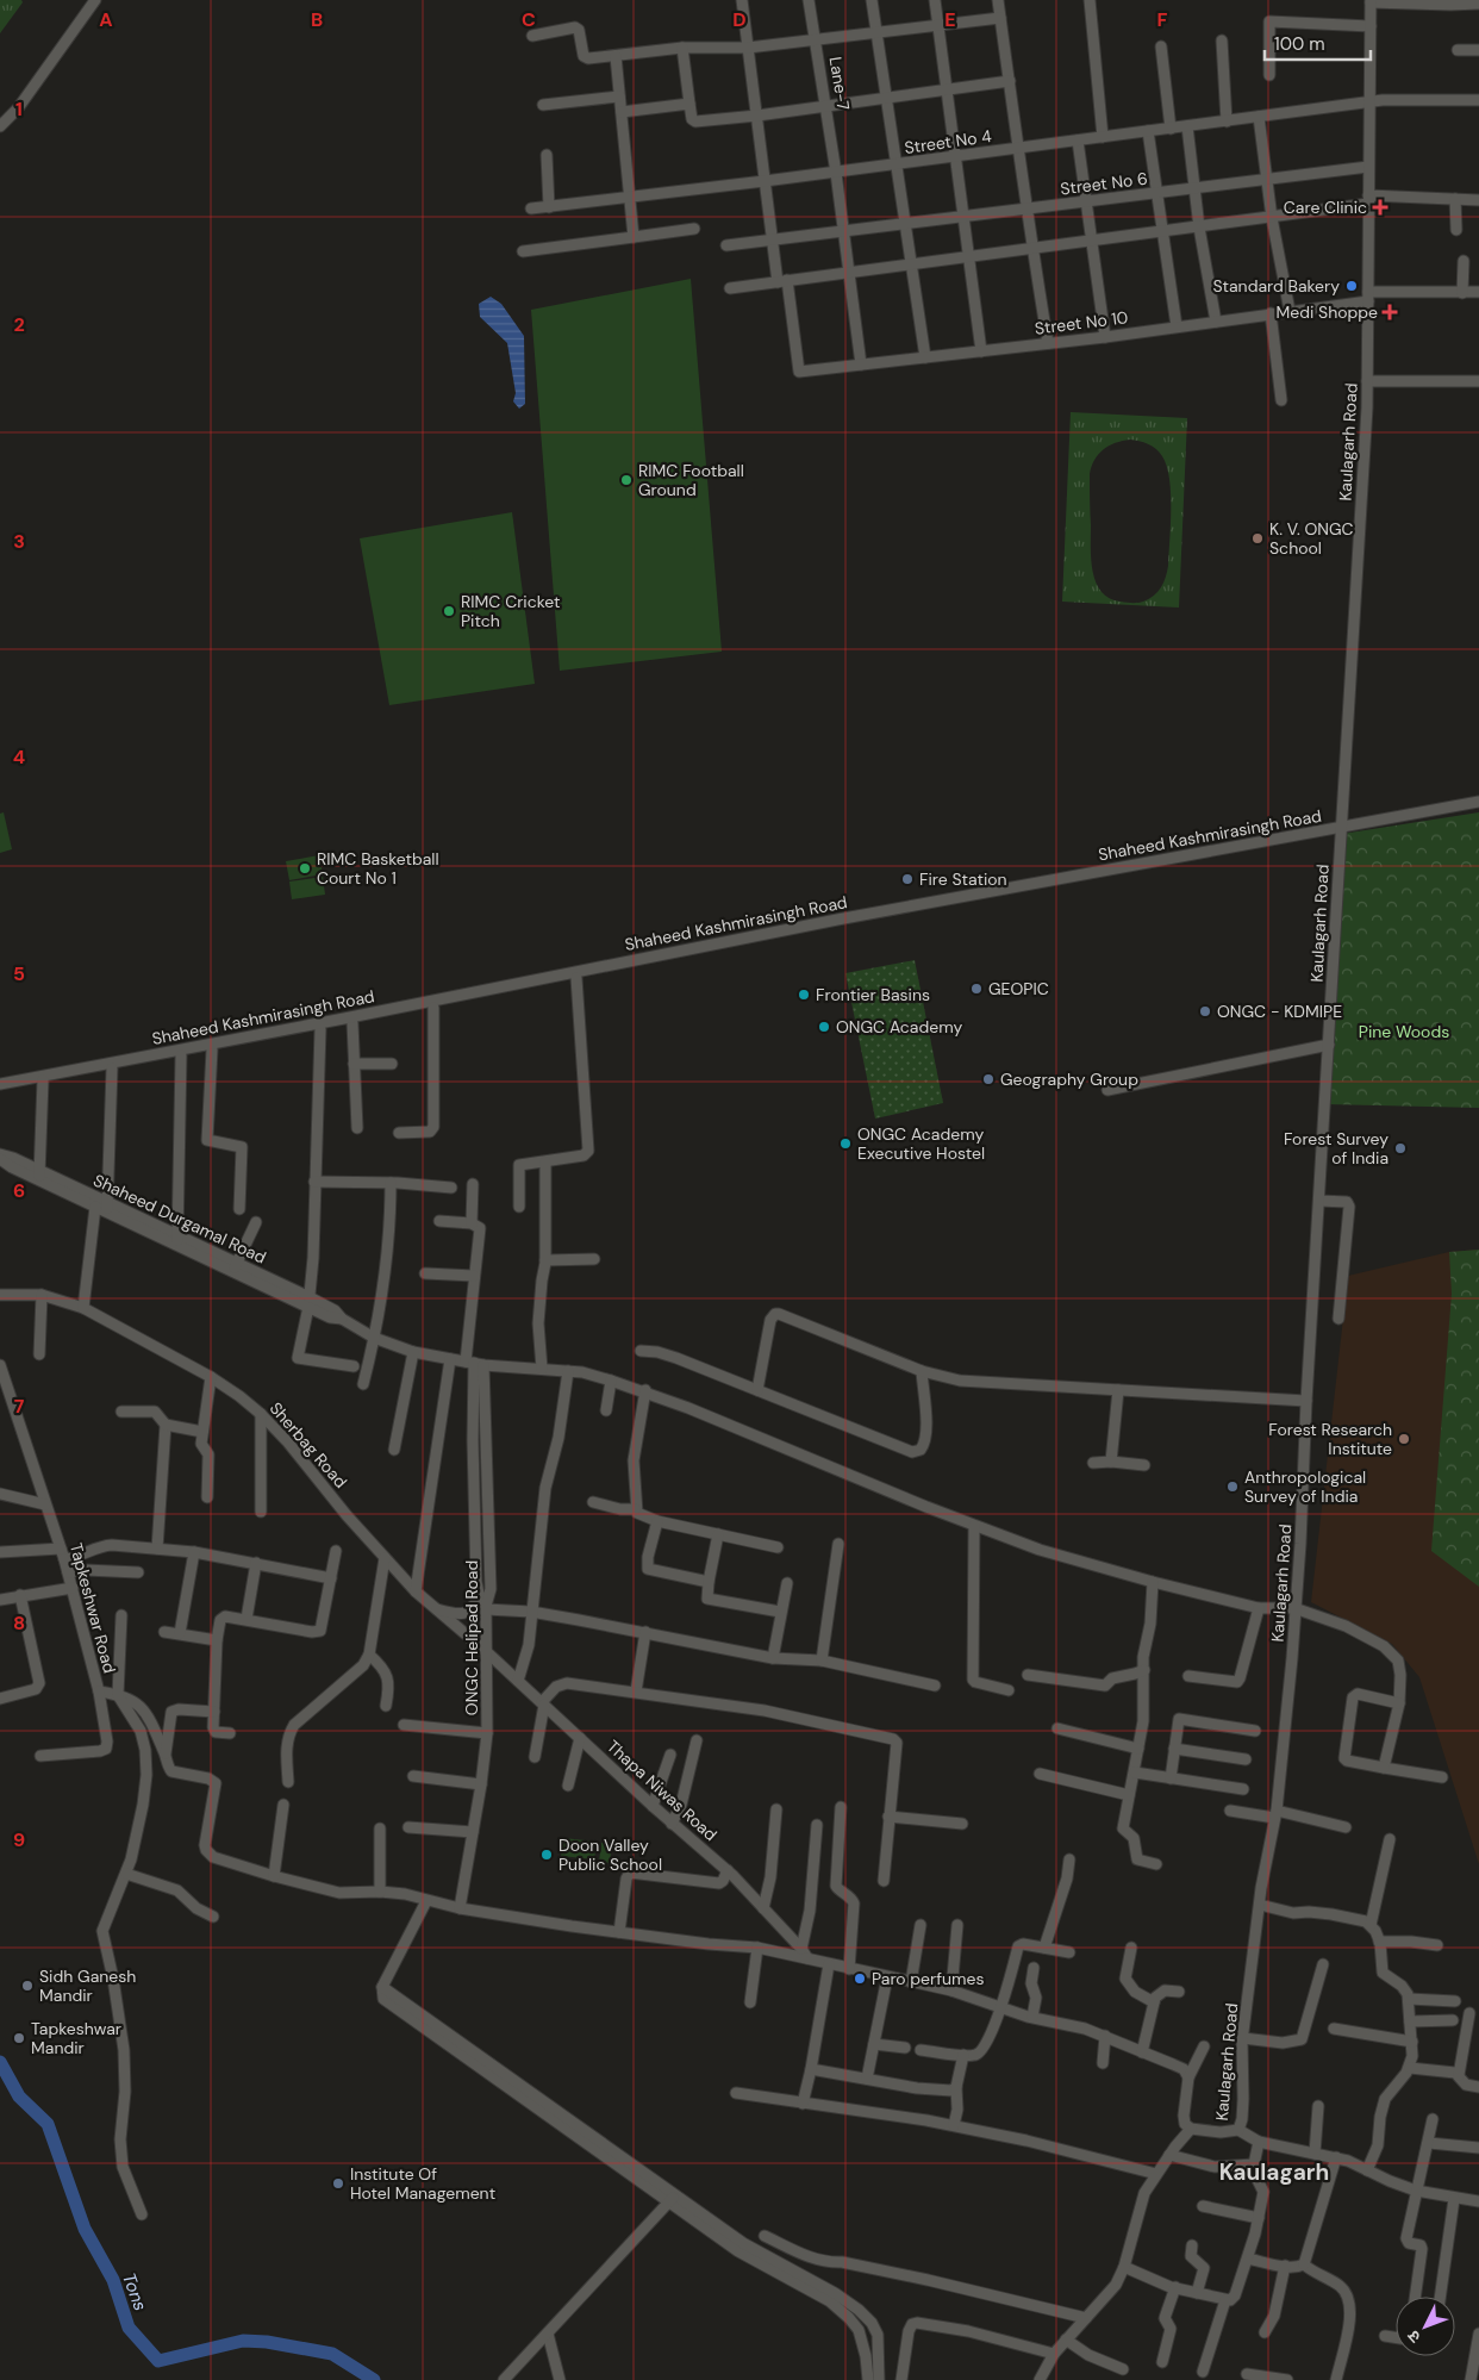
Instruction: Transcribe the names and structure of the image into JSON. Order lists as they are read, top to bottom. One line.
{"streets":{"street":["Lane-7","Street No 4","Street No 6","Street No 10","Kaulagarh Road","Shaheed Kashmirasingh Road","Shaheed Durgamal Road","Sherbag Road","Tapkeshwar Road","ONGC Helipad Road","Thapa Niwas Road"]},"crossings":[["Lane-7","Street No 4"],["Lane-7","Street No 6"],["Lane-7","Street No 10"],["Street No 4","Kaulagarh Road"],["Street No 6","Kaulagarh Road"],["Street No 10","Kaulagarh Road"],["Kaulagarh Road","Shaheed Kashmirasingh Road"],["Kaulagarh Road","Shaheed Durgamal Road"],["Shaheed Durgamal Road","ONGC Helipad Road"],["Sherbag Road","ONGC Helipad Road"],["Sherbag Road","Thapa Niwas Road"],["ONGC Helipad Road","Thapa Niwas Road"]],"districts":["Kaulagarh"],"water":["Tons"],"parks":["Pine Woods"],"places":{"health":["Care Clinic","Medi Shoppe"],"other":["Standard Bakery","RIMC Football Ground","K. V. ONGC School","RIMC Cricket Pitch","RIMC Basketball Court No 1","Fire Station","GEOPIC","Frontier Basins","ONGC - KDMIPE","ONGC Academy","Geography Group","ONGC Academy Executive Hostel","Forest Survey of India","Forest Research Institute","Anthropological Survey of India","Doon Valley Public School","Paro perfumes","Sidh Ganesh Mandir","Tapkeshwar Mandir","Institute Of Hotel Management"]},"scale_bar":"100 m","north":"bottom left","grid":{"columns":["A","B","C","D","E","F"],"rows":["1","2","3","4","5","6","7","8","9"]}}
